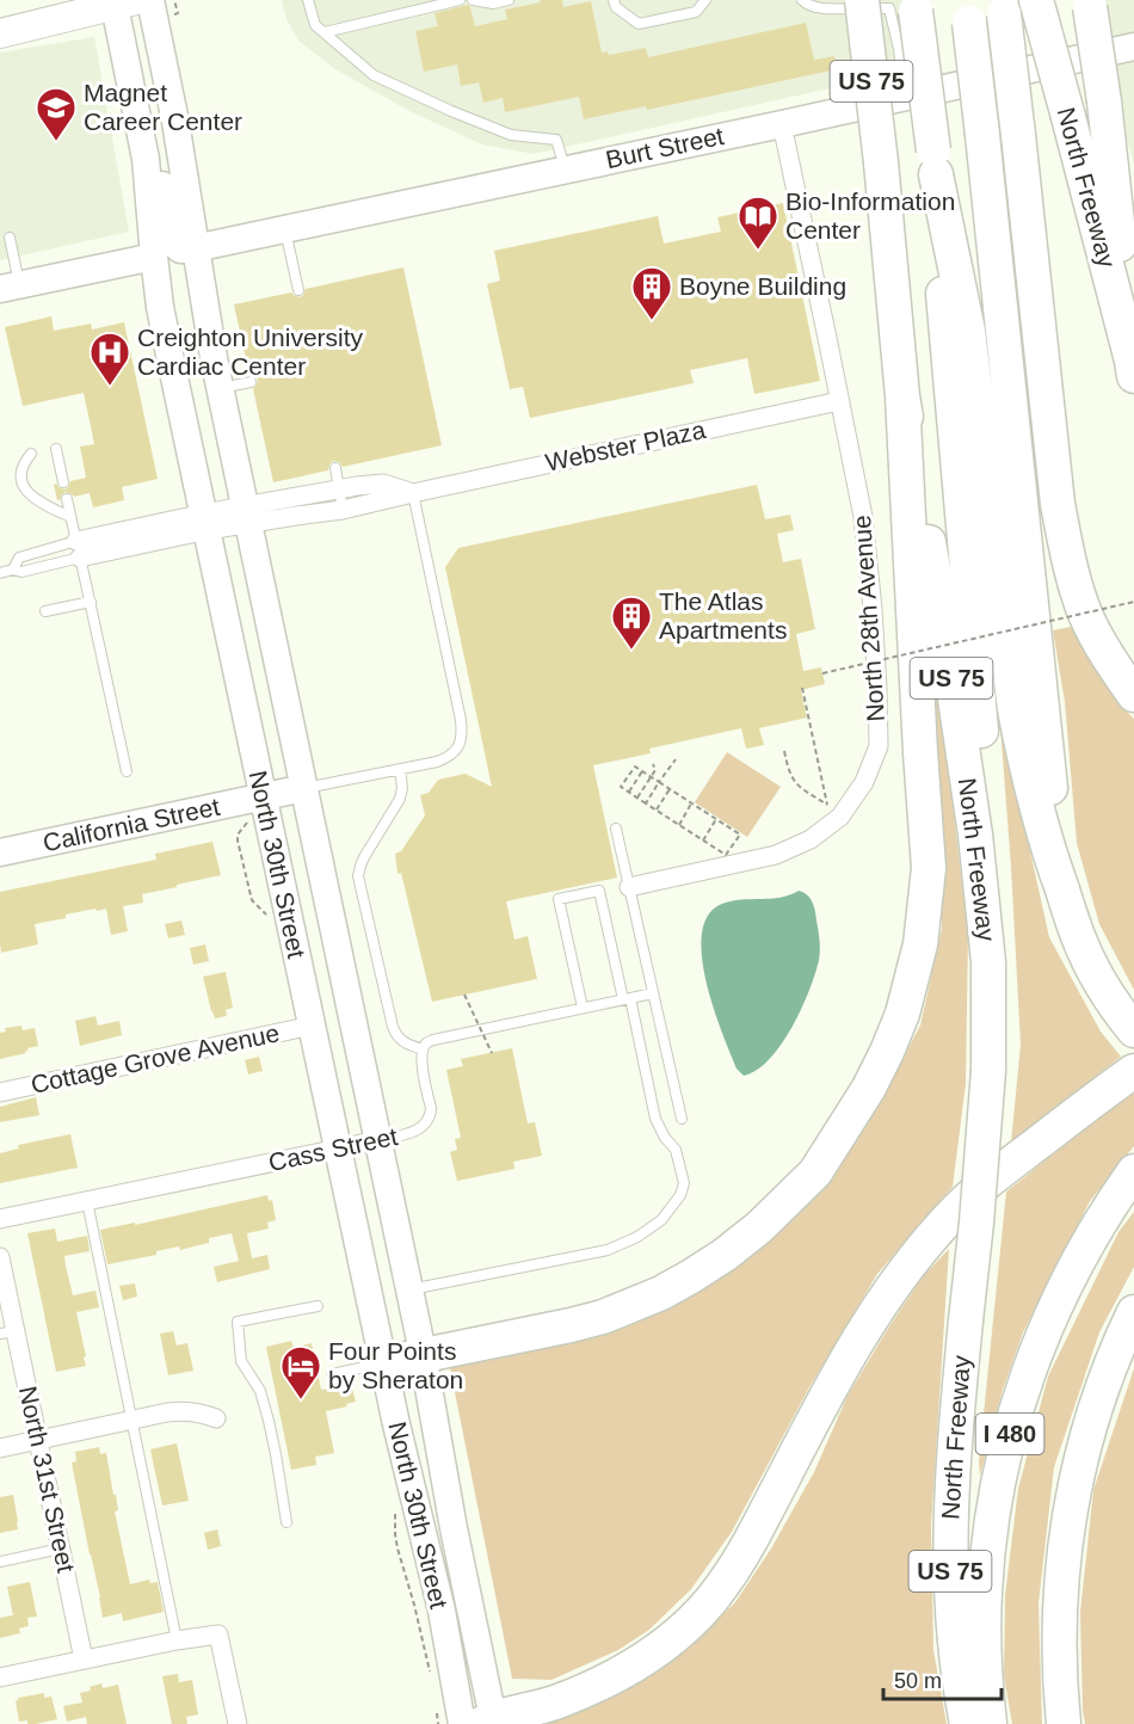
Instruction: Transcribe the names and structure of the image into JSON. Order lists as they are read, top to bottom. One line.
{"streets":{"highway":["US 75","North Freeway","I 480"],"main road":["Burt Street","California Street","North 30th Street"],"street":["Webster Plaza","North 28th Avenue","Cottage Grove Avenue","Cass Street","North 31st Street"]},"crossings":[["Burt Street","North 28th Avenue"],["Burt Street","North 30th Street"],["Webster Plaza","North 28th Avenue"],["Webster Plaza","North 30th Street"],["California Street","North 30th Street"],["North 30th Street","Cottage Grove Avenue"],["North 30th Street","Cass Street"]],"places":{"school or university":["Magnet Career Center"],"library":["Bio-Information Center"],"building":["Boyne Building","The Atlas Apartments"],"hospital":["Creighton University Cardiac Center"],"hotel":["Four Points by Sheraton"]},"scale_bar":"50 m"}
